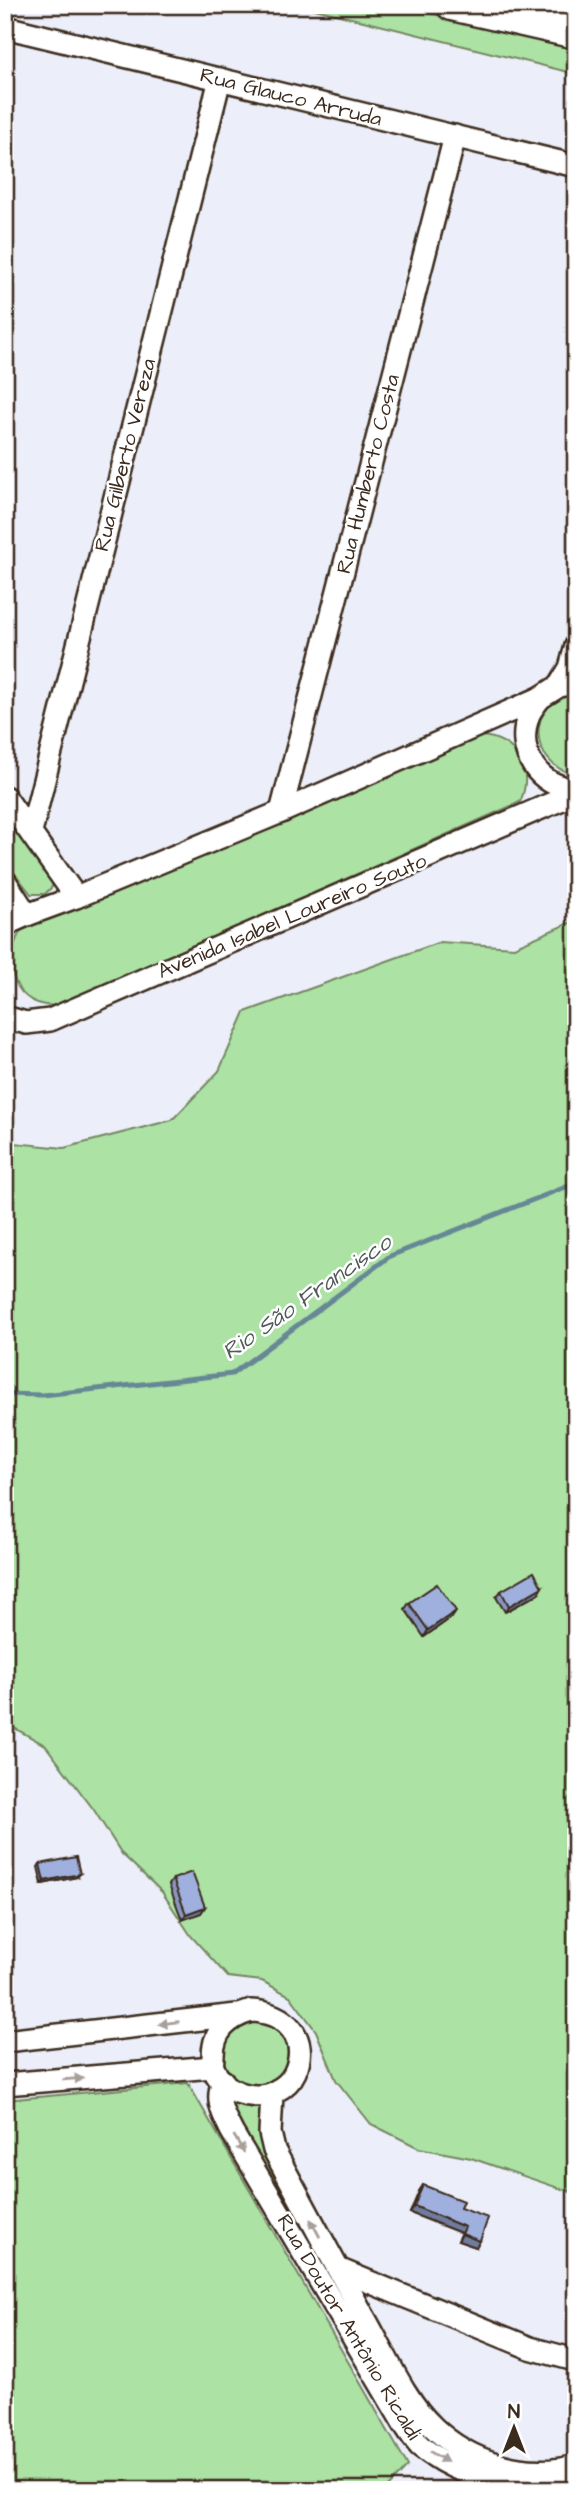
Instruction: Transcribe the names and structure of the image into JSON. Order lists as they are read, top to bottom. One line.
{"streets":{"street":["Rua Glauco Arruda","Rua Gilberto Vereza","Rua Humberto Costa","Avenida Isabel Loureiro Souto","Rua Doutor Antônio Ricaldi"]},"crossings":[["Rua Glauco Arruda","Rua Gilberto Vereza"],["Rua Glauco Arruda","Rua Humberto Costa"]],"water":["Rio São Francisco"],"north":"top"}
